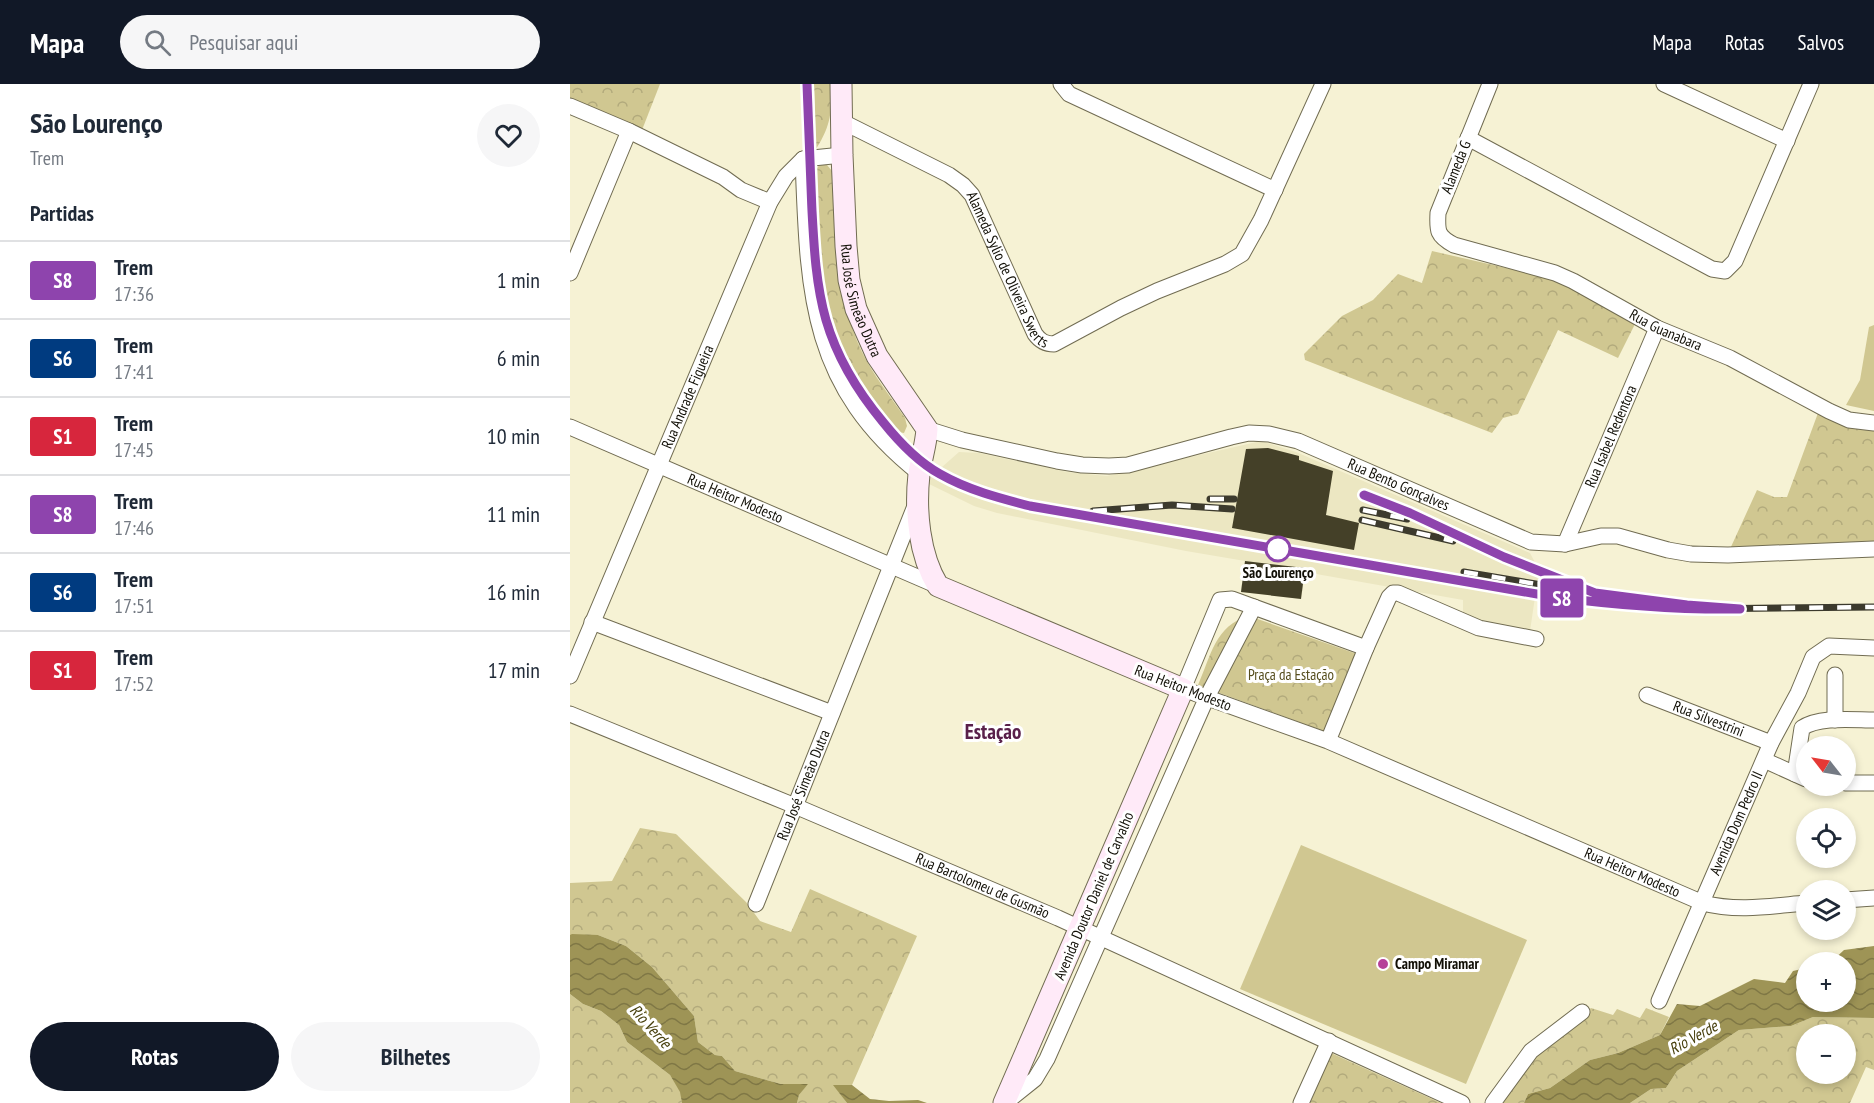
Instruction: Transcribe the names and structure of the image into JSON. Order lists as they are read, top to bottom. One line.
{"streets":{"main road":["Rua José Simeão Dutra","Rua Heitor Modesto","Avenida Doutor Daniel de Carvalho"],"street":["Alameda G","Alameda Sylio de Oliveira Swerts","Rua Guanabara","Rua Andrade Figueira","Rua Isabel Redentora","Rua Bento Gonçalves","Rua Silvestrini","Avenida Dom Pedro II","Rua Bartolomeu de Gusmão"]},"crossings":[["Alameda G","Rua Guanabara"],["Alameda Sylio de Oliveira Swerts","Rua José Simeão Dutra"],["Rua José Simeão Dutra","Rua Bento Gonçalves"],["Rua José Simeão Dutra","Rua Heitor Modesto"],["Rua José Simeão Dutra","Rua Bartolomeu de Gusmão"],["Rua Guanabara","Rua Isabel Redentora"],["Rua Andrade Figueira","Rua Heitor Modesto"],["Rua Isabel Redentora","Rua Bento Gonçalves"],["Rua Heitor Modesto","Avenida Dom Pedro II"],["Rua Heitor Modesto","Avenida Doutor Daniel de Carvalho"],["Rua Silvestrini","Avenida Dom Pedro II"],["Rua Bartolomeu de Gusmão","Avenida Doutor Daniel de Carvalho"]],"districts":["Estação"],"water":["Rio Verde"],"parks":["Praça da Estação"],"places":["São Lourenço","Campo Miramar"],"north":"top left","page":{"header":"Mapa","search":"Pesquisar aqui","nav":["Mapa","Rotas","Salvos"],"heading":[["São Lourenço","Trem"],"Partidas"],"on_map":"S8","list":[{"mark":"S8","name":"Trem","note":"17:36","value":"1 min"},{"mark":"S6","name":"Trem","note":"17:41","value":"6 min"},{"mark":"S1","name":"Trem","note":"17:45","value":"10 min"},{"mark":"S8","name":"Trem","note":"17:46","value":"11 min"},{"mark":"S6","name":"Trem","note":"17:51","value":"16 min"},{"mark":"S1","name":"Trem","note":"17:52","value":"17 min"}],"map_buttons":["+","−"],"buttons":["Rotas","Bilhetes"]}}
